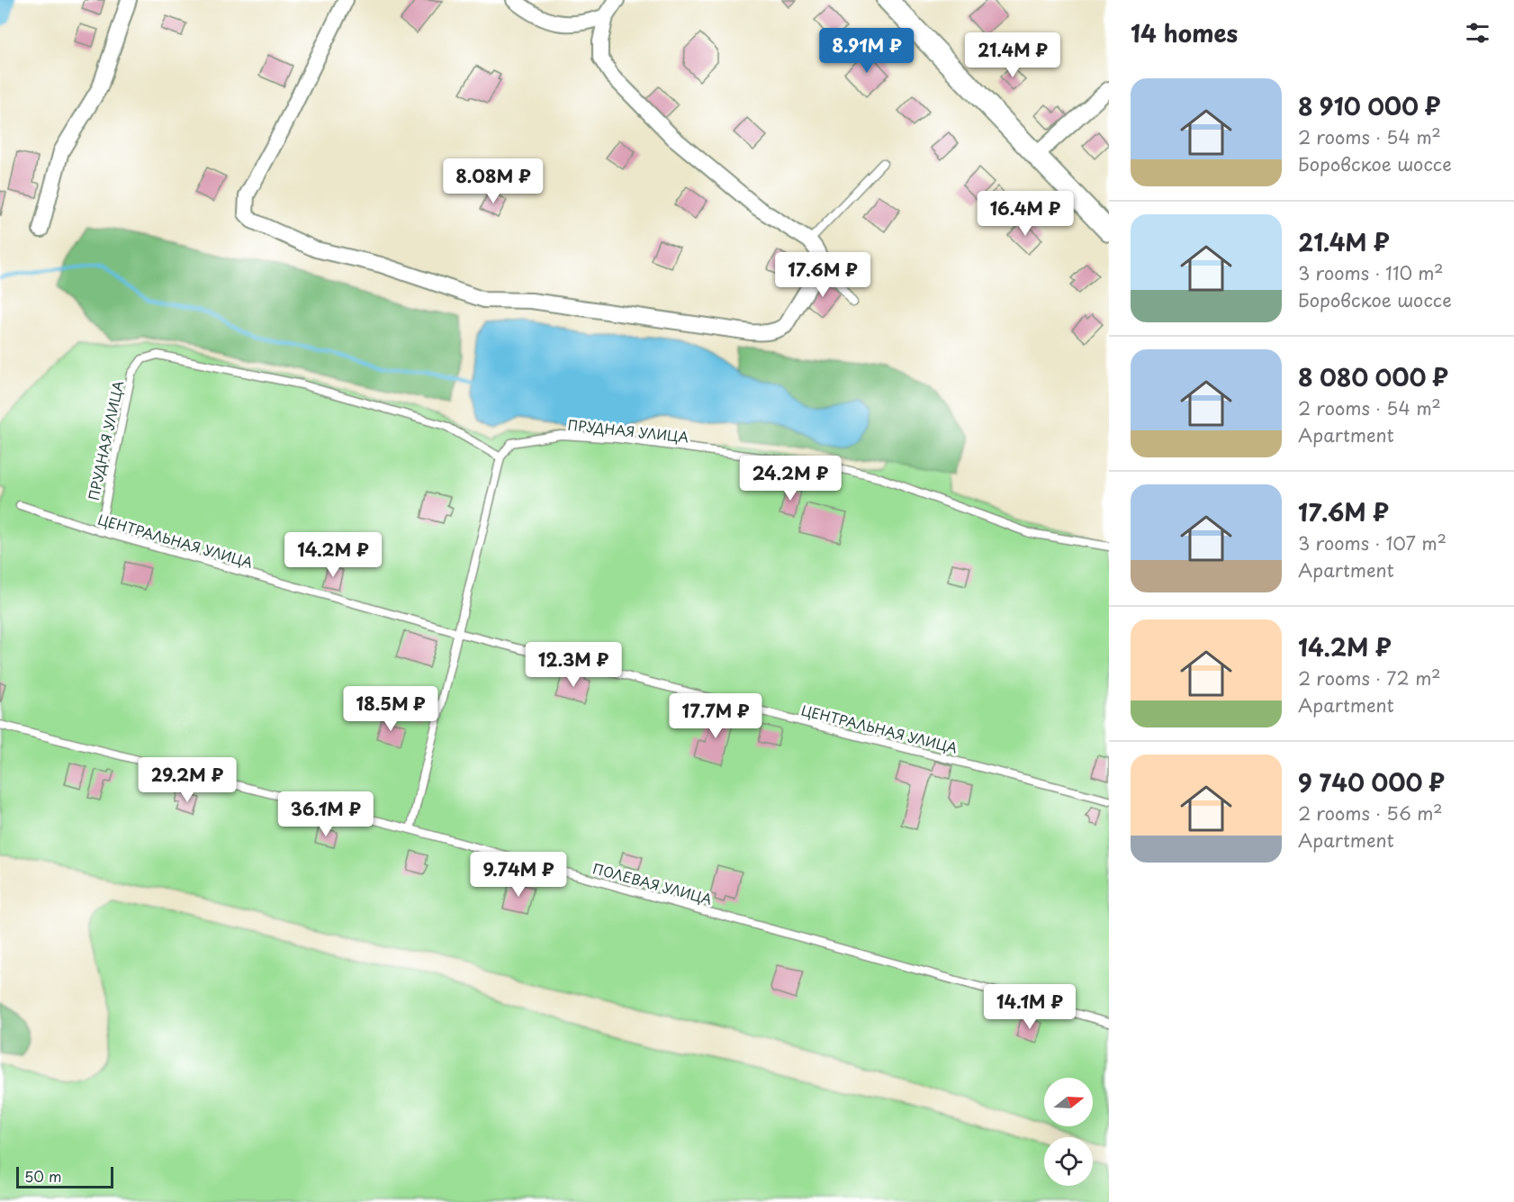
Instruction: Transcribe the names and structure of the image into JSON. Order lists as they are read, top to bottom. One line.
{"streets":{"lane":["ПРУДНАЯ УЛИЦА","ЦЕНТРАЛЬНАЯ УЛИЦА","ПОЛЕВАЯ УЛИЦА"]},"crossings":[["ПРУДНАЯ УЛИЦА","ЦЕНТРАЛЬНАЯ УЛИЦА"]],"scale_bar":"50 m","north":"right","page":{"heading":"14 homes","price":["8.91M ₽","21.4M ₽","8.08M ₽","16.4M ₽","17.6M ₽","24.2M ₽","14.2M ₽","12.3M ₽","18.5M ₽","17.7M ₽","29.2M ₽","36.1M ₽","9.74M ₽","14.1M ₽"],"list":[{"name":"8 910 000 ₽","note":"2 rooms · 54 m² · Боровское шоссе"},{"name":"21.4M ₽","note":"3 rooms · 110 m² · Боровское шоссе"},{"name":"8 080 000 ₽","note":"2 rooms · 54 m² · Apartment"},{"name":"17.6M ₽","note":"3 rooms · 107 m² · Apartment"},{"name":"14.2M ₽","note":"2 rooms · 72 m² · Apartment"},{"name":"9 740 000 ₽","note":"2 rooms · 56 m² · Apartment"}],"scale":"50 m"}}
